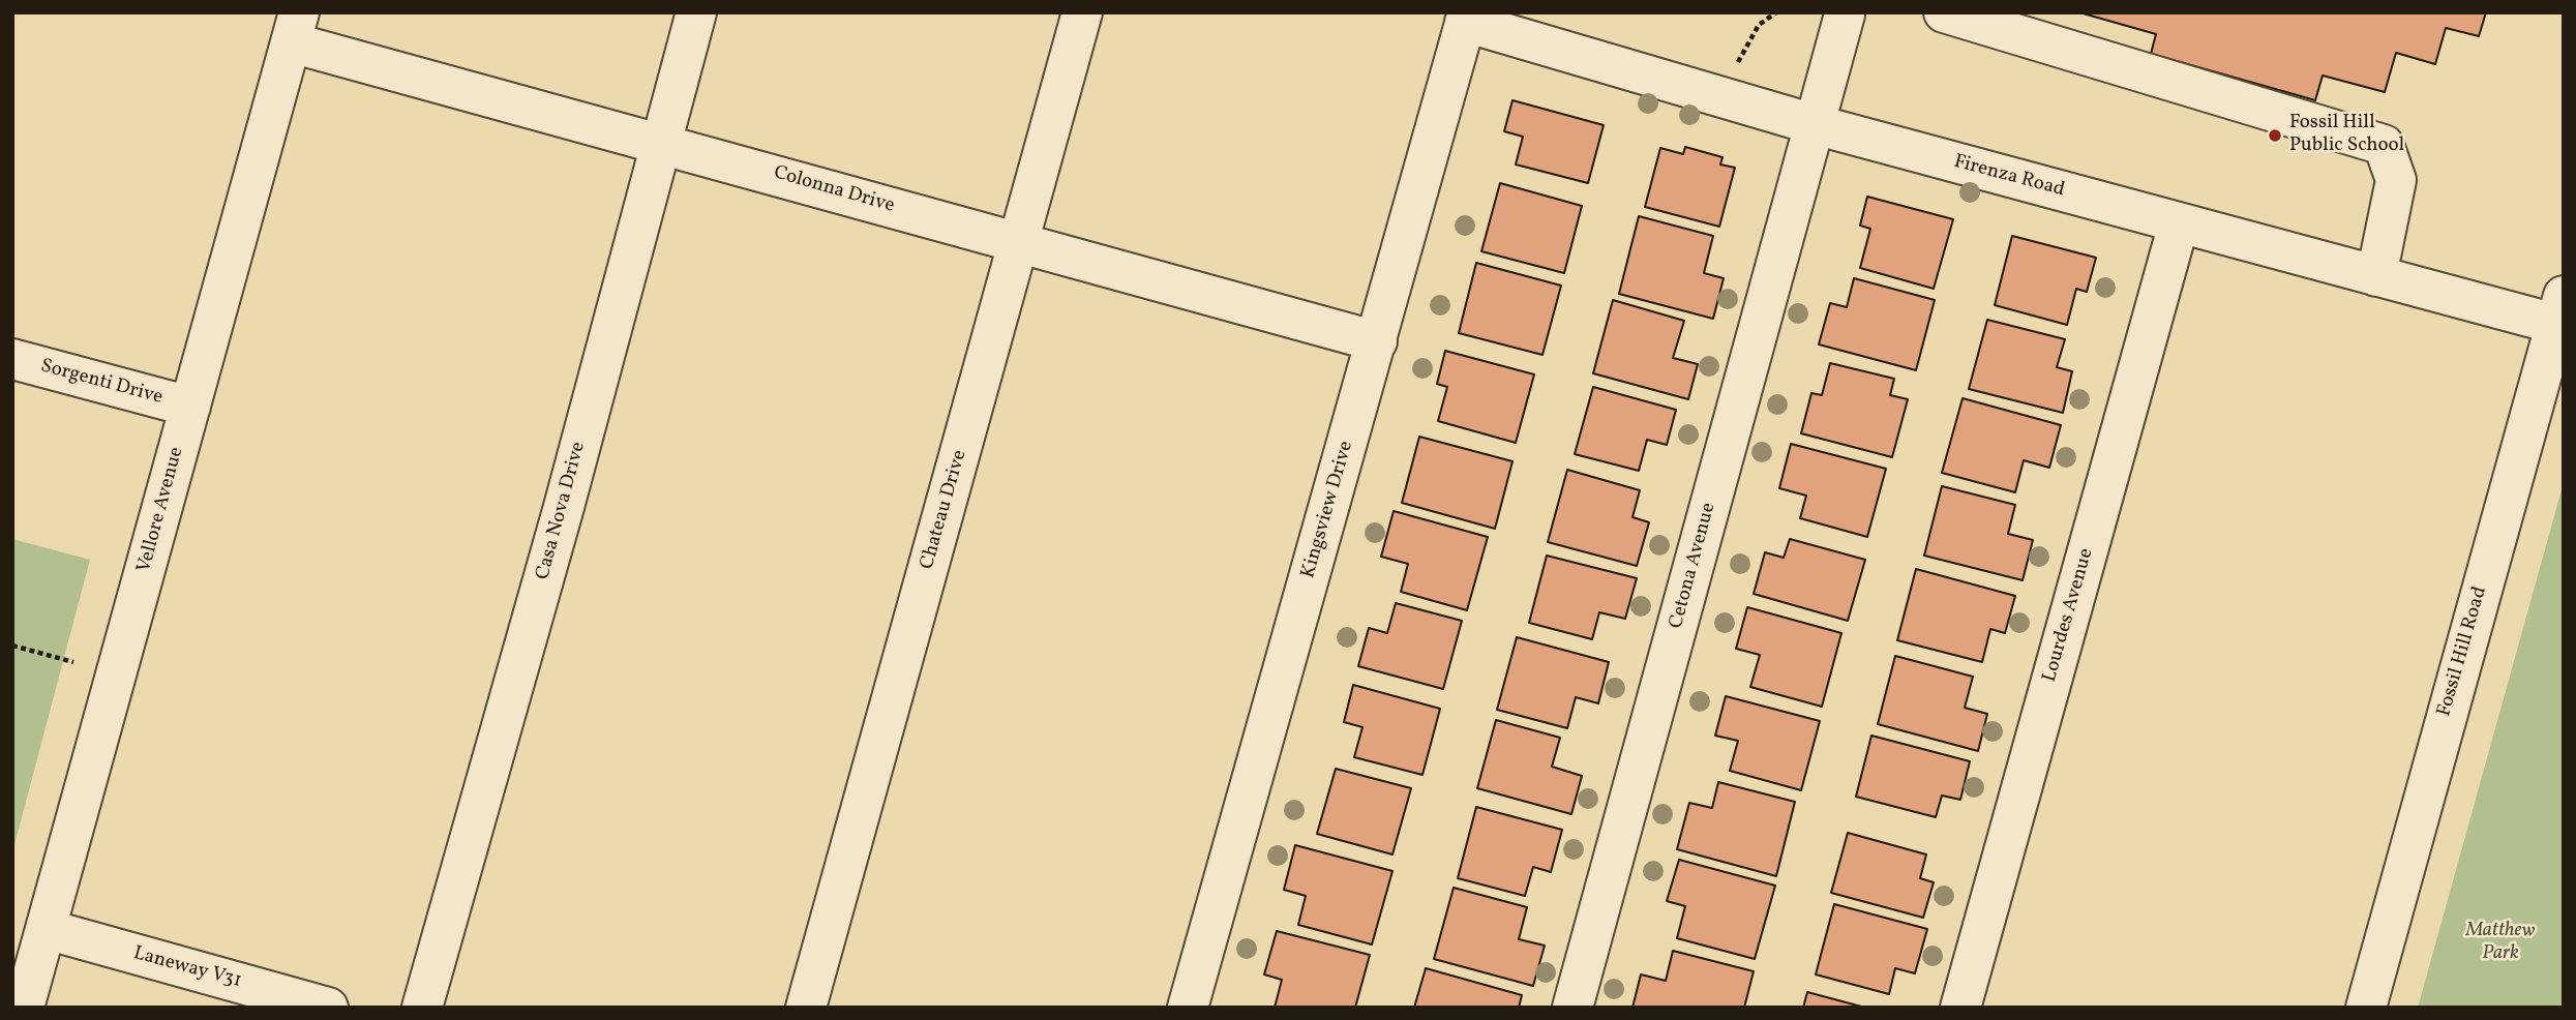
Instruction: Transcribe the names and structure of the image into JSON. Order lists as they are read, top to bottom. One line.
{"streets":{"street":["Firenza Road","Colonna Drive","Sorgenti Drive","Vellore Avenue","Chateau Drive","Kingsview Drive","Casa Nova Drive","Cetona Avenue","Lourdes Avenue","Fossil Hill Road","Laneway V31"]},"crossings":[["Firenza Road","Kingsview Drive"],["Firenza Road","Cetona Avenue"],["Firenza Road","Lourdes Avenue"],["Firenza Road","Fossil Hill Road"],["Colonna Drive","Vellore Avenue"],["Colonna Drive","Chateau Drive"],["Colonna Drive","Kingsview Drive"],["Colonna Drive","Casa Nova Drive"],["Sorgenti Drive","Vellore Avenue"],["Vellore Avenue","Laneway V31"]],"parks":["Matthew Park"],"places":["Fossil Hill Public School"]}
